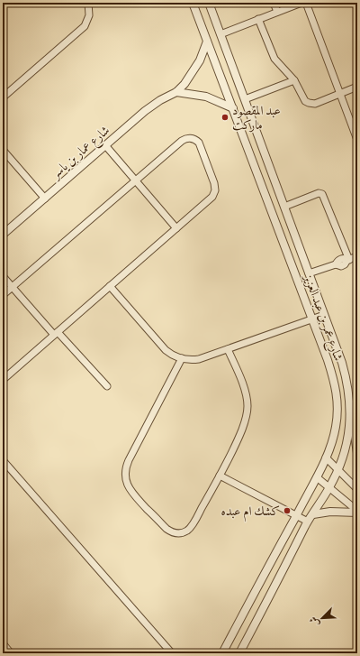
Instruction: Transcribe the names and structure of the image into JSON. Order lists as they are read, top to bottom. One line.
{"streets":{"street":["شارع عمار بن ياسر","شارع عمر بن عبد العزيز"]},"crossings":[["شارع عمار بن ياسر","شارع عمر بن عبد العزيز"]],"places":["عبد المقصود ماركت","كشك ام عبده"],"north":"bottom left"}
